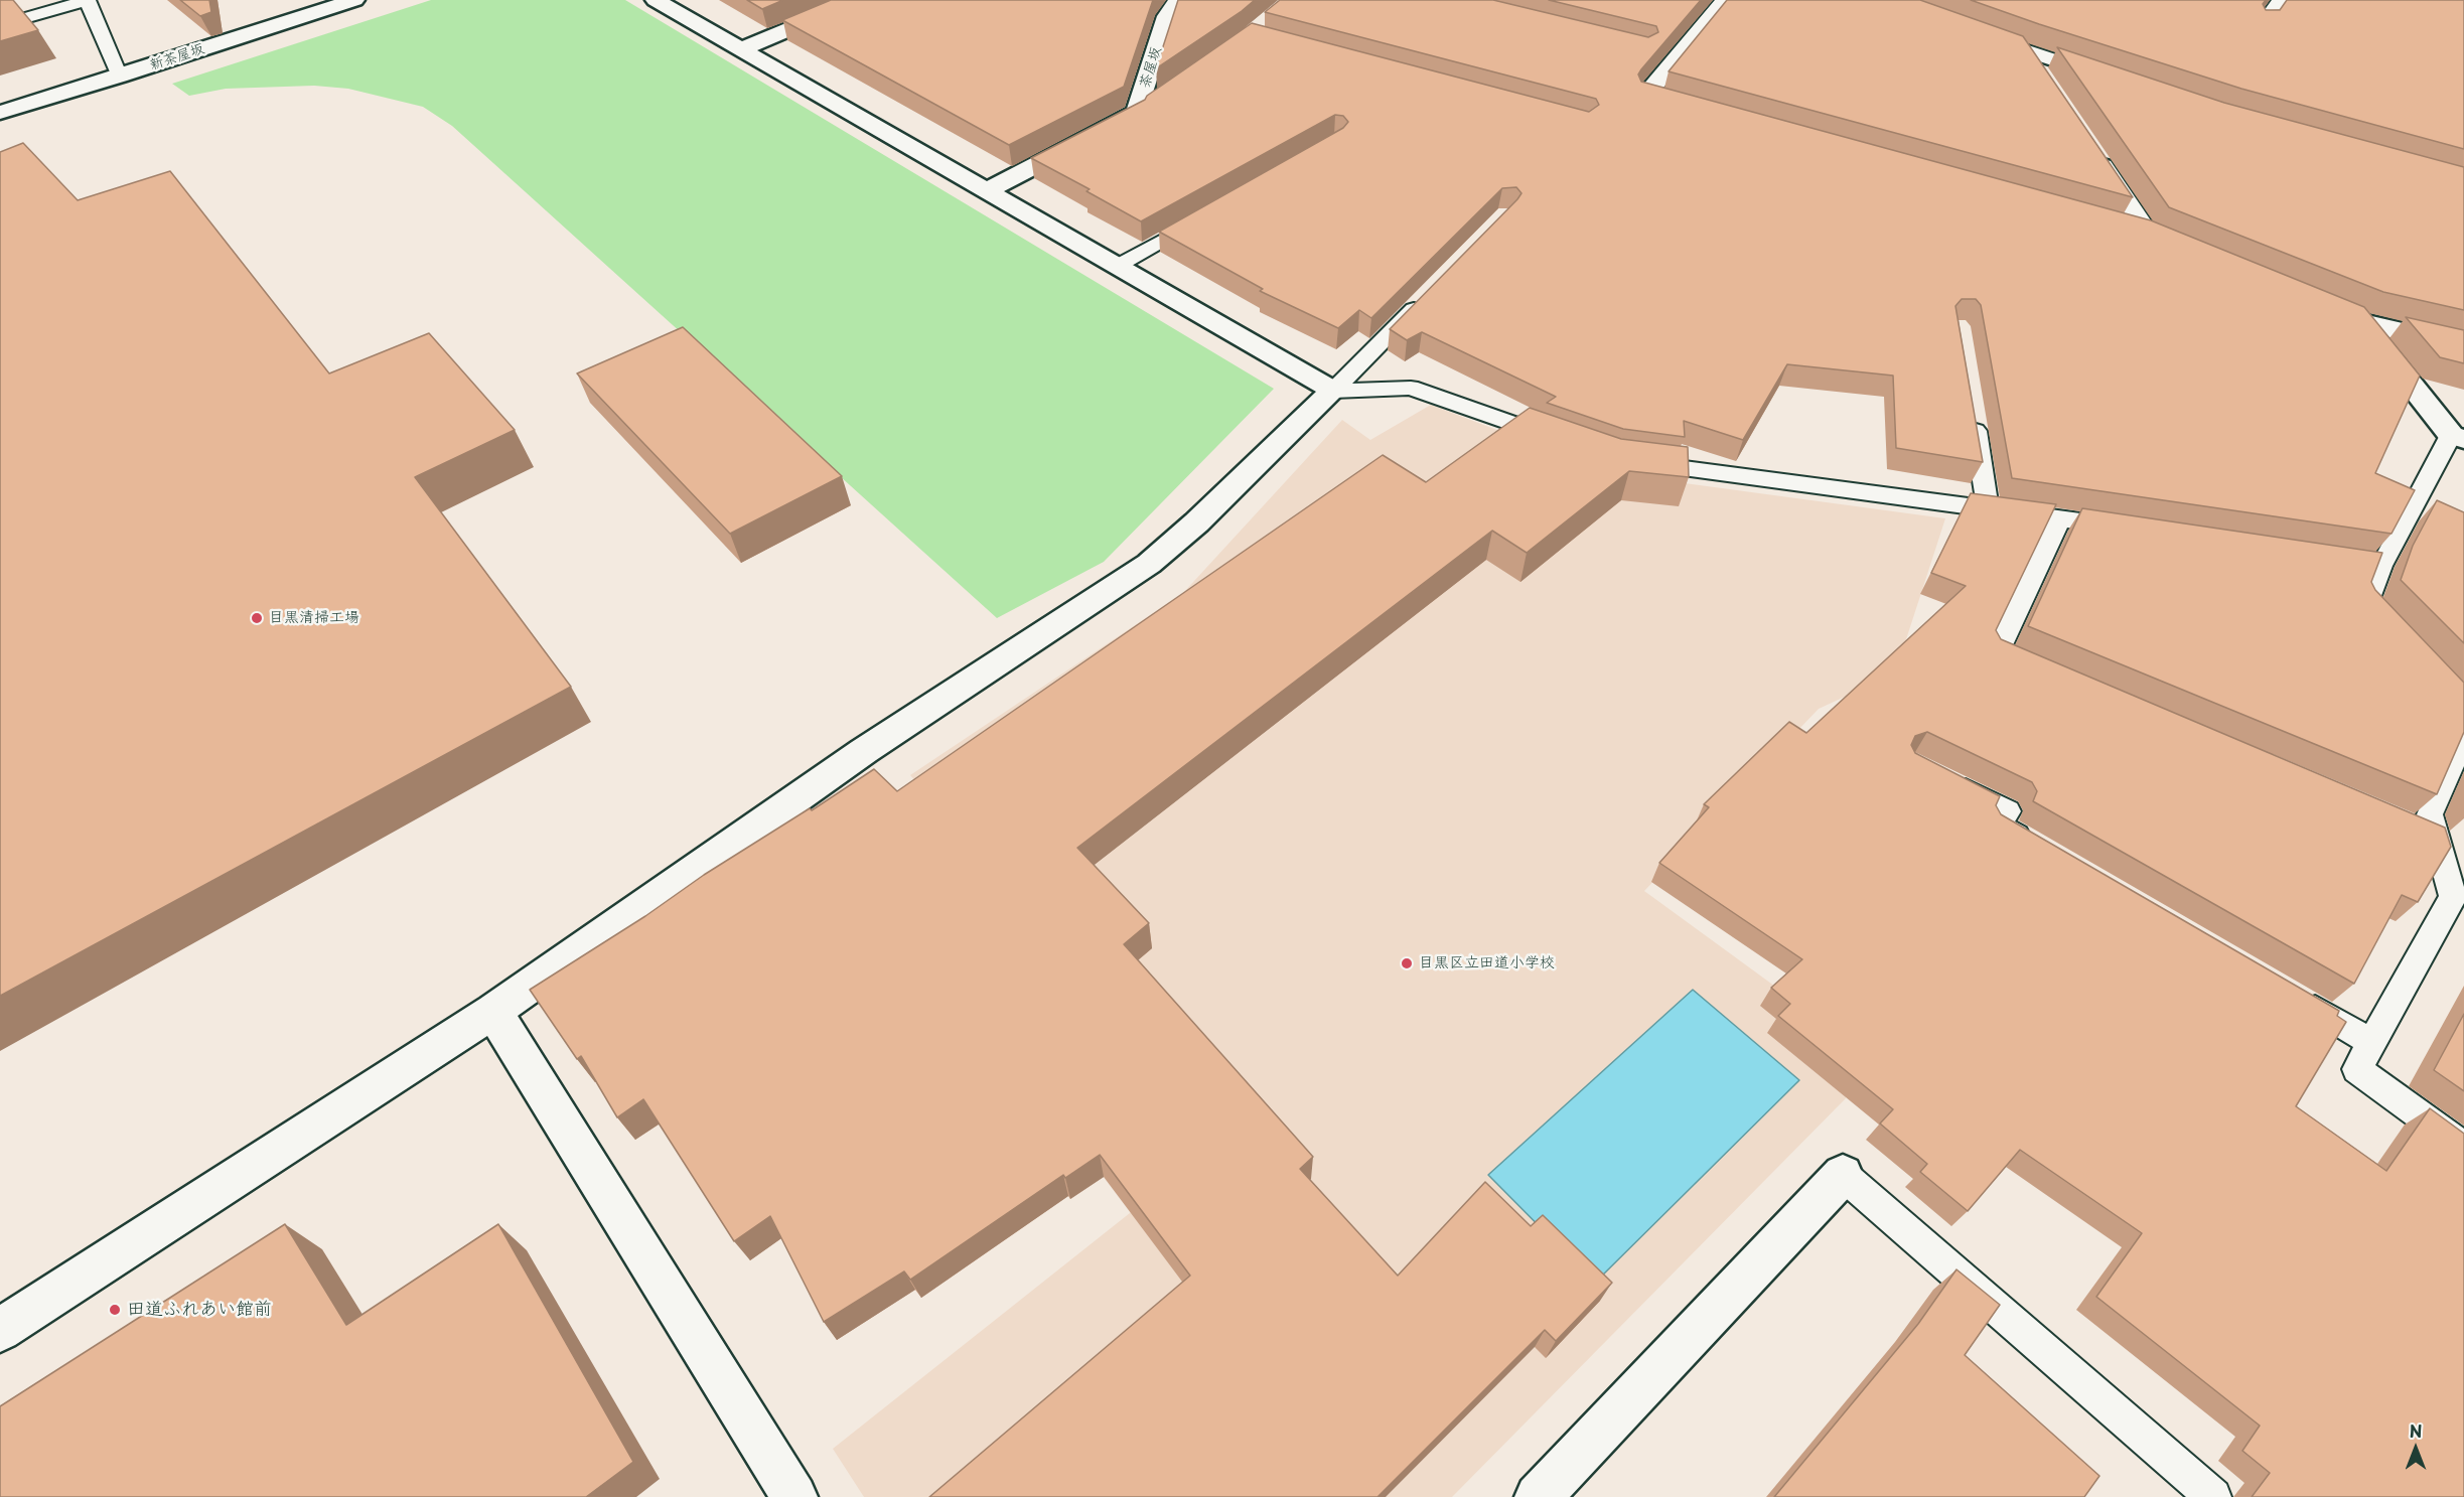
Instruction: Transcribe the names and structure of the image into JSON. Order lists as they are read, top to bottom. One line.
{"streets":{"street":["新茶屋坂","茶屋坂"]},"places":["目黒清掃工場","目黒区立田道小学校","田道ふれあい館前"],"north":"top"}
